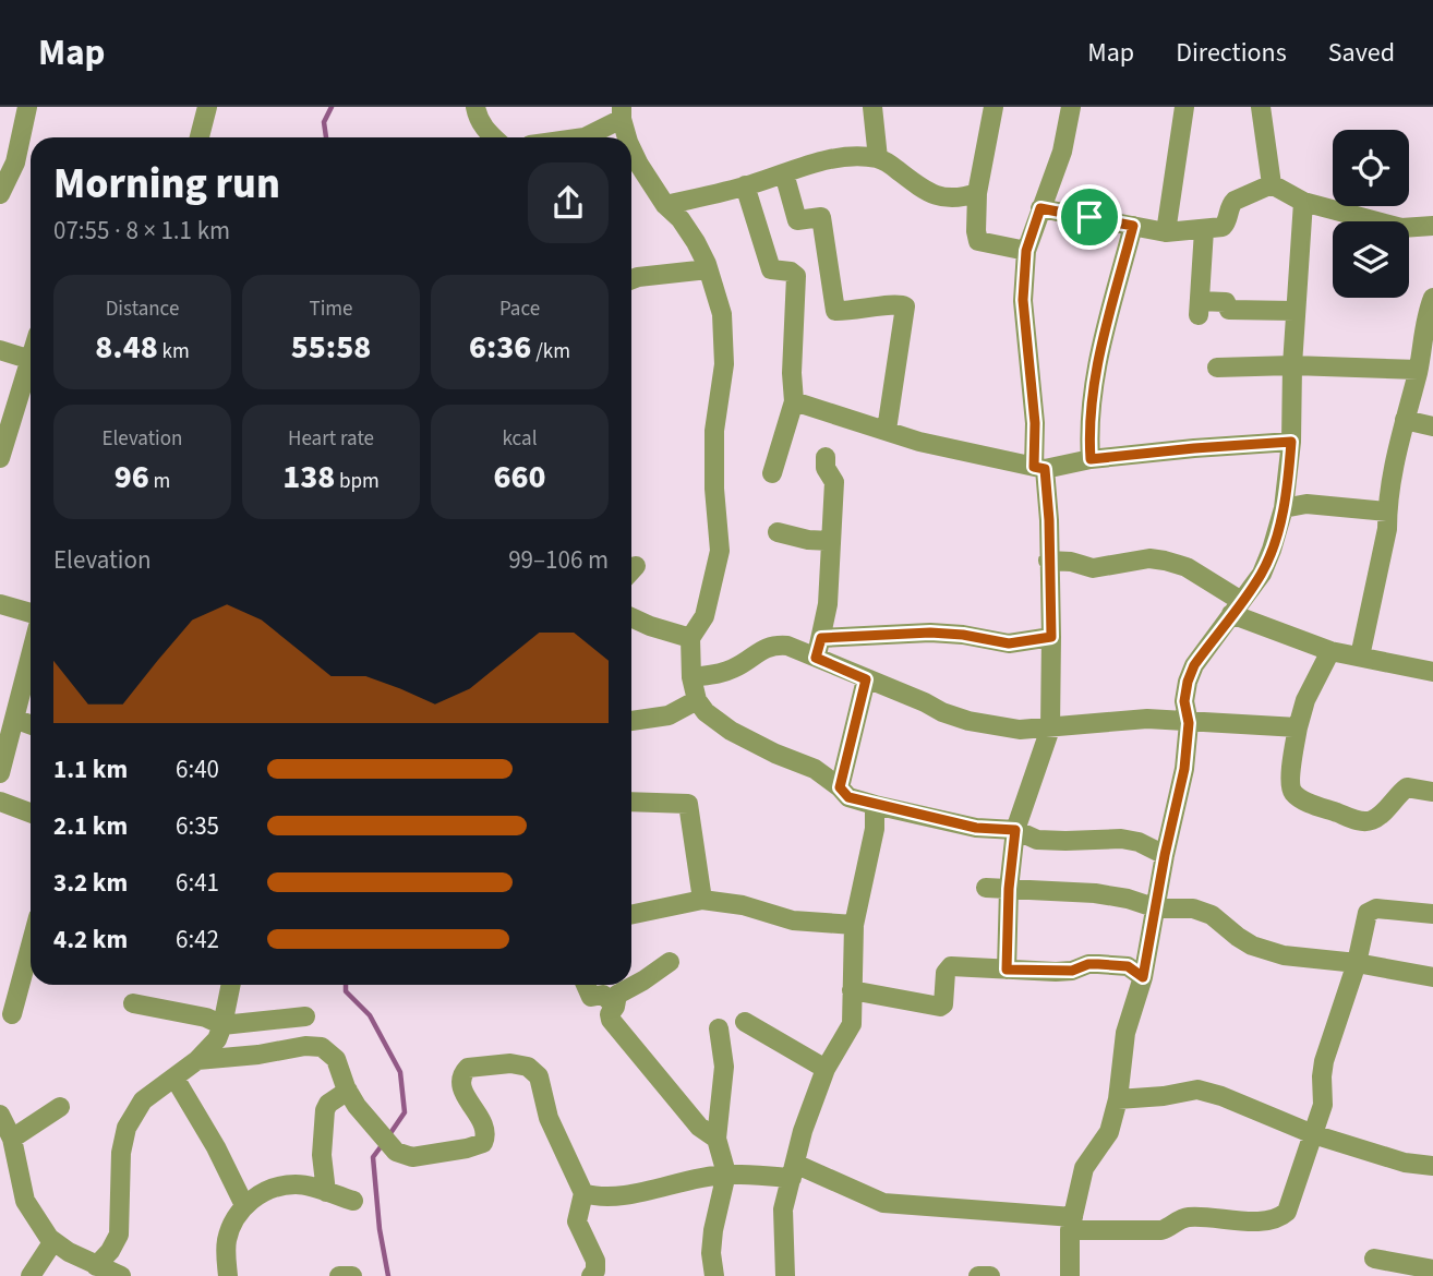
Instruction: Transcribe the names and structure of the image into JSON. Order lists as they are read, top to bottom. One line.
{"page":{"header":"Map","nav":["Map","Directions","Saved"],"heading":["Morning run","07:55 · 8 × 1.1 km"],"stats":[["Distance","8.48 km"],["Time","55:58"],["Pace","6:36 /km"],["Elevation","96 m"],["Heart rate","138 bpm"],["kcal","660"]],"chart":["Elevation","99–106 m"],"list":[{"name":"1.1 km","note":"6:40"},{"name":"2.1 km","note":"6:35"},{"name":"3.2 km","note":"6:41"},{"name":"4.2 km","note":"6:42"}]}}
